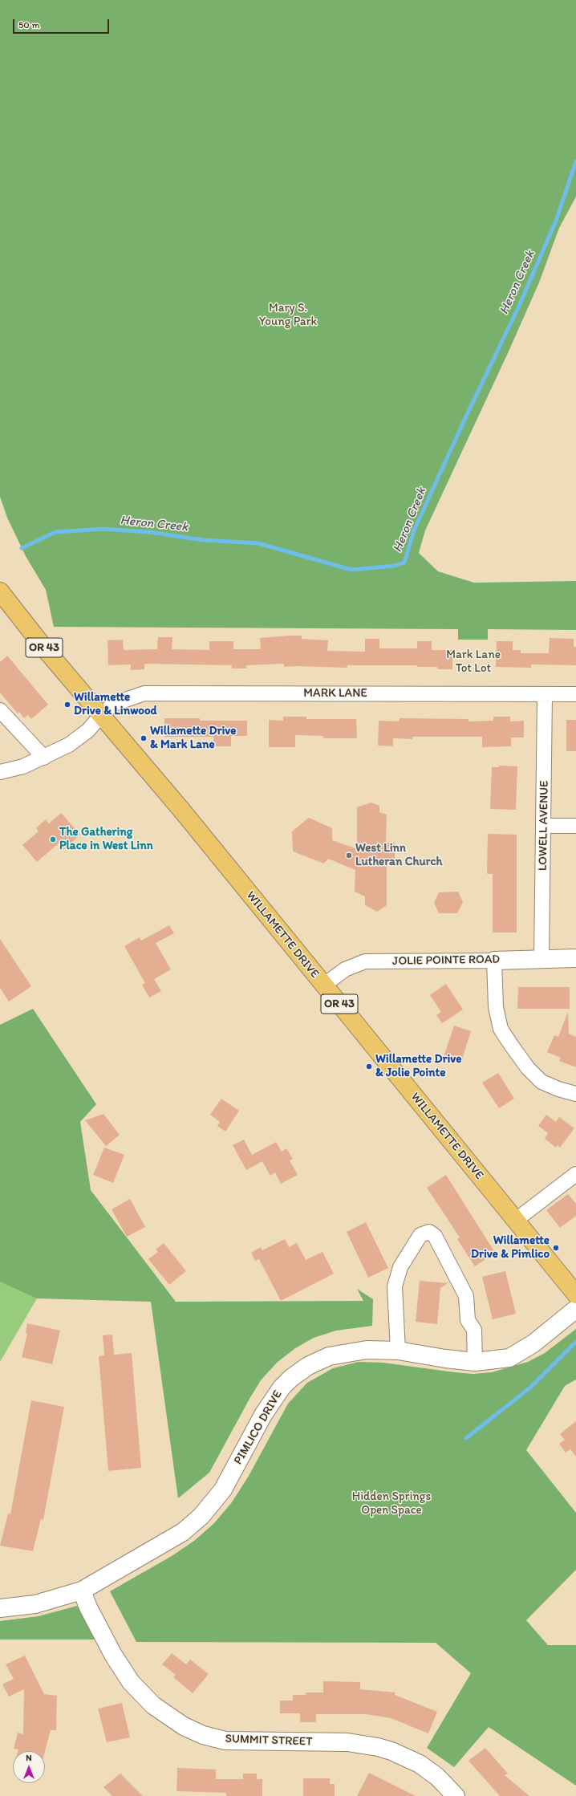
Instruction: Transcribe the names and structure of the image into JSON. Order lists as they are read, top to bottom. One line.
{"streets":{"main road":["OR 43","WILLAMETTE DRIVE"],"street":["MARK LANE","LOWELL AVENUE","JOLIE POINTE ROAD","PIMLICO DRIVE","SUMMIT STREET"]},"crossings":[["MARK LANE","LOWELL AVENUE"],["MARK LANE","WILLAMETTE DRIVE"],["LOWELL AVENUE","JOLIE POINTE ROAD"],["WILLAMETTE DRIVE","JOLIE POINTE ROAD"],["PIMLICO DRIVE","SUMMIT STREET"]],"water":["Heron Creek"],"parks":["Mary S. Young Park","Mark Lane Tot Lot","Hidden Springs Open Space"],"places":["Willamette Drive & Linwood","Willamette Drive & Mark Lane","The Gathering Place in West Linn","West Linn Lutheran Church","Willamette Drive & Jolie Pointe","Willamette Drive & Pimlico"],"scale_bar":"50 m","north":"top"}
